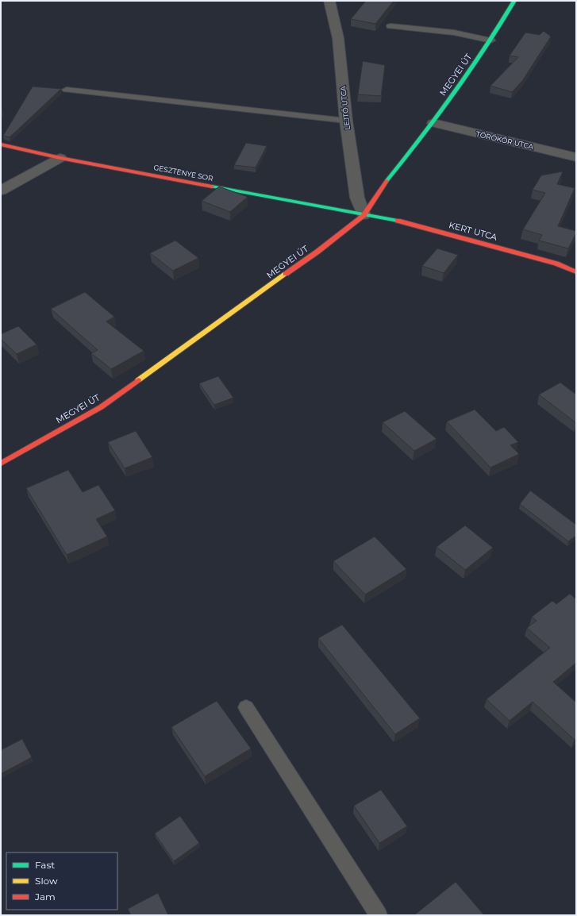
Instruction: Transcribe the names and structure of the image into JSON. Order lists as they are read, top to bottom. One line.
{"streets":{"street":["MEGYEI ÚT","LEJTŐ UTCA","TÖRÖKŐR UTCA","GESZTENYE SOR","KERT UTCA"]},"crossings":[["MEGYEI ÚT","LEJTŐ UTCA"],["MEGYEI ÚT","TÖRÖKŐR UTCA"],["MEGYEI ÚT","GESZTENYE SOR"],["MEGYEI ÚT","KERT UTCA"],["LEJTŐ UTCA","GESZTENYE SOR"],["LEJTŐ UTCA","KERT UTCA"],["GESZTENYE SOR","KERT UTCA"]],"legend":["Fast","Slow","Jam"]}
